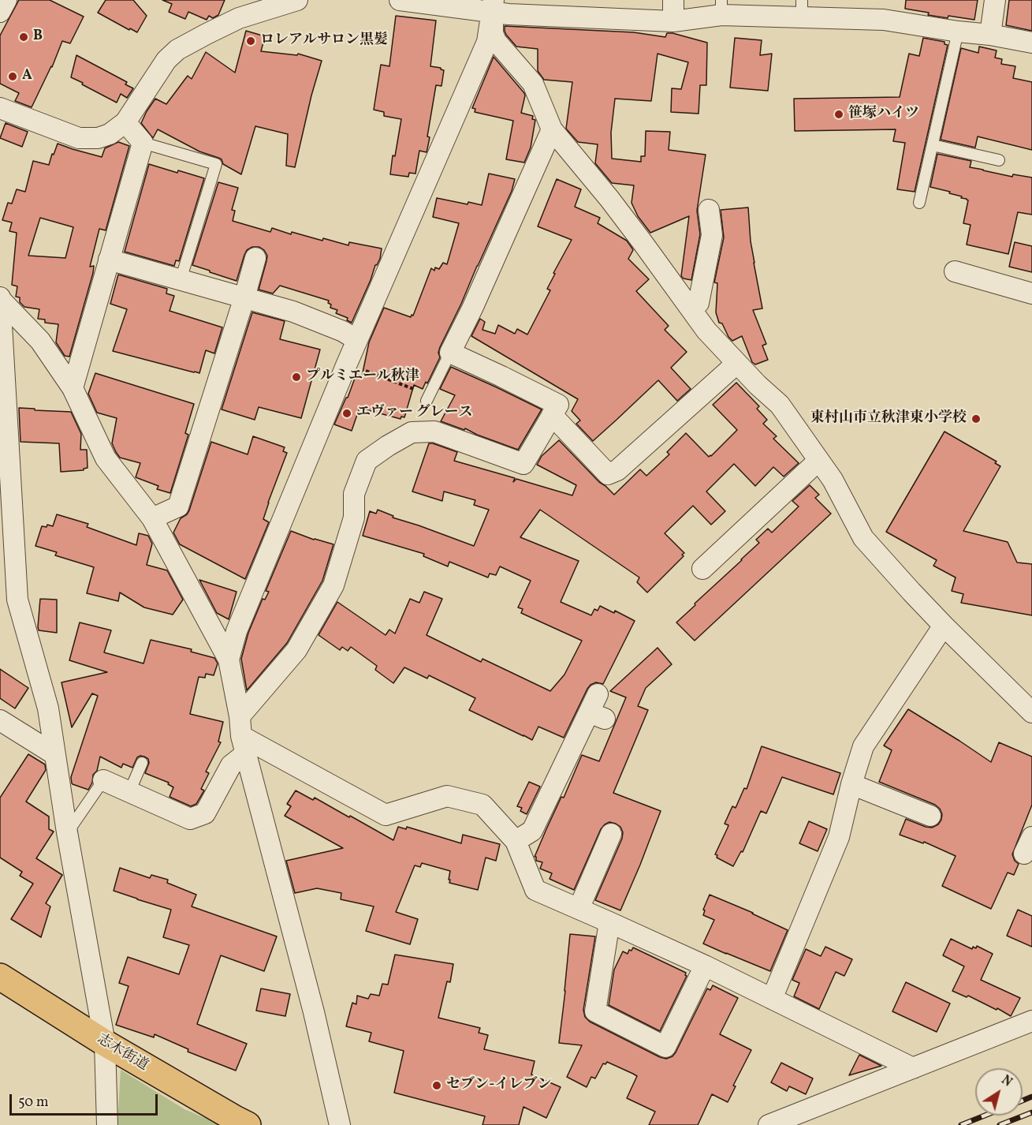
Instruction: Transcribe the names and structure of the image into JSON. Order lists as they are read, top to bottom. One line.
{"streets":{"main road":["志木街道"]},"places":["B","ロレアルサロン黒髪","A","笹塚ハイツ","プルミエール秋津","エヴァー グレース","東村山市立秋津東小学校","セブン-イレブン"],"scale_bar":"50 m","north":"top right"}
